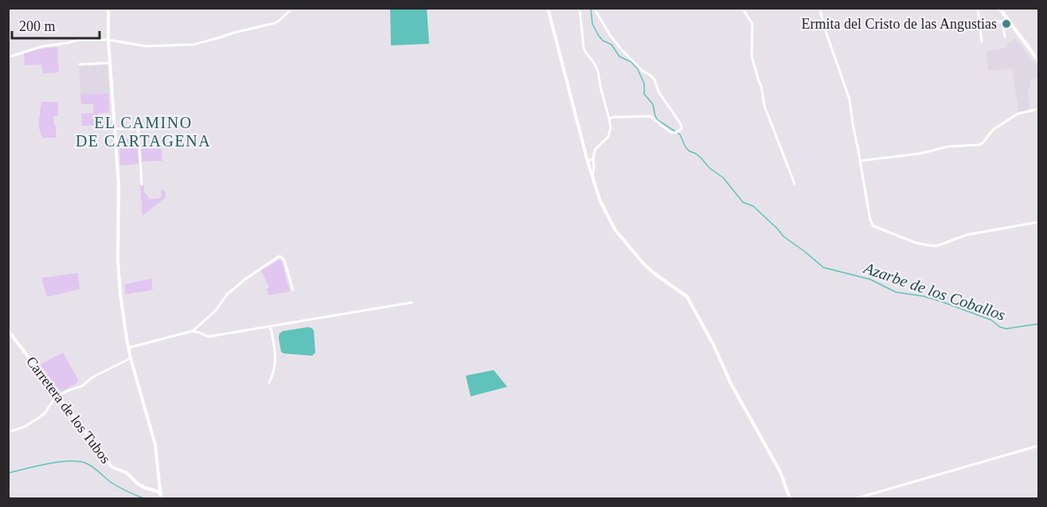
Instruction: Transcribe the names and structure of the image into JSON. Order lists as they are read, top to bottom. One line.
{"streets":{"main road":["Carretera de los Tubos"]},"districts":["EL CAMINO DE CARTAGENA"],"water":["Azarbe de los Coballos"],"places":["Ermita del Cristo de las Angustias"],"scale_bar":"200 m"}
